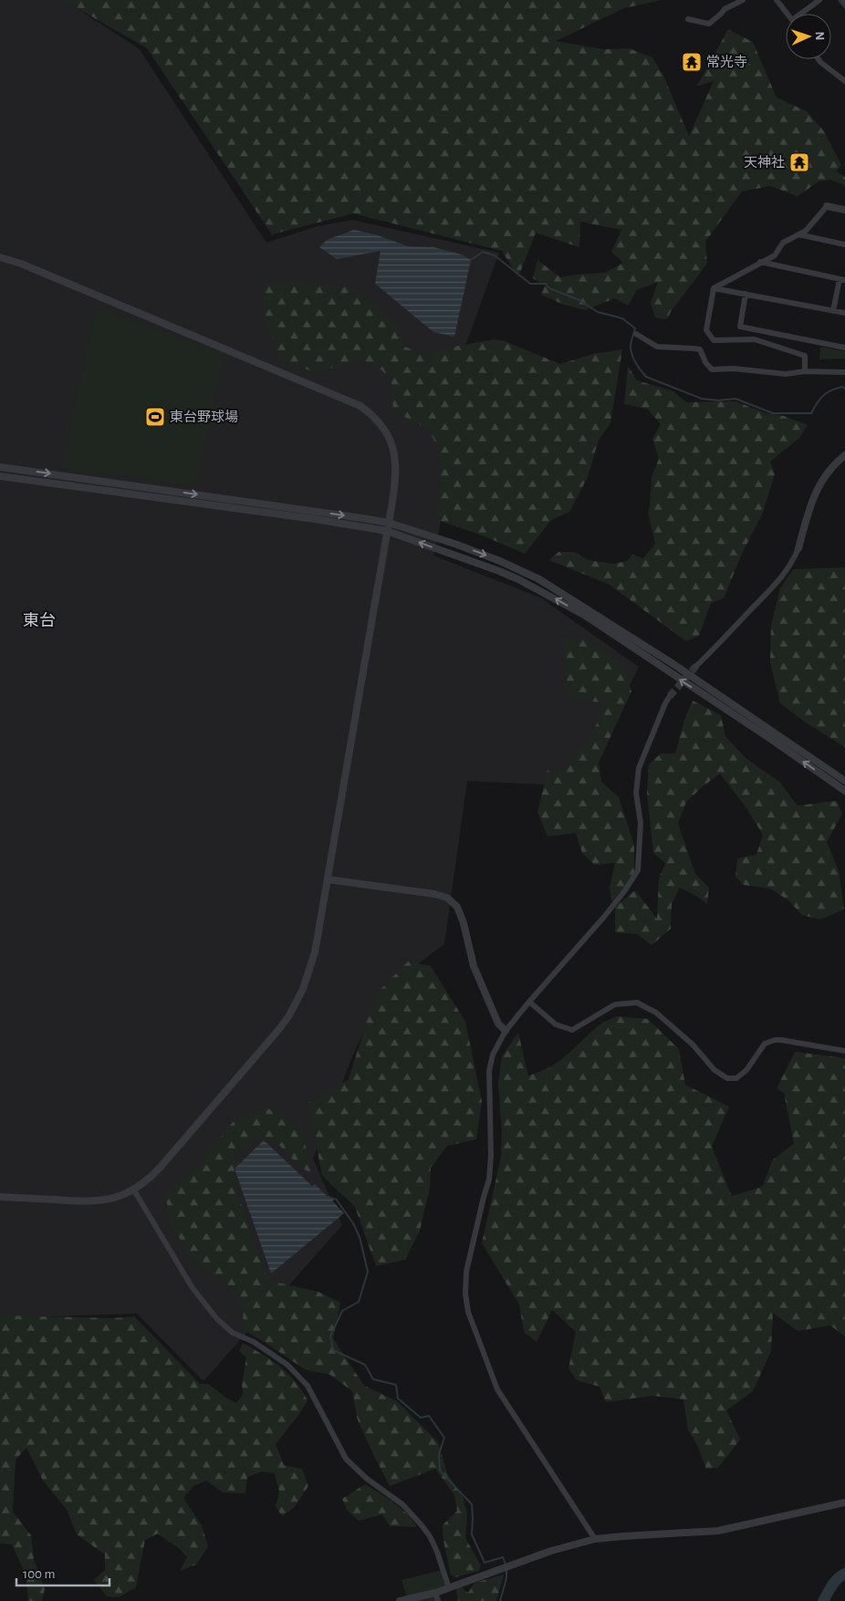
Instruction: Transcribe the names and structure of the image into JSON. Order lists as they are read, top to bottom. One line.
{"districts":["東台"],"places":{"temple":["常光寺","天神社"],"sports":["東台野球場"]},"scale_bar":"100 m","north":"right"}
